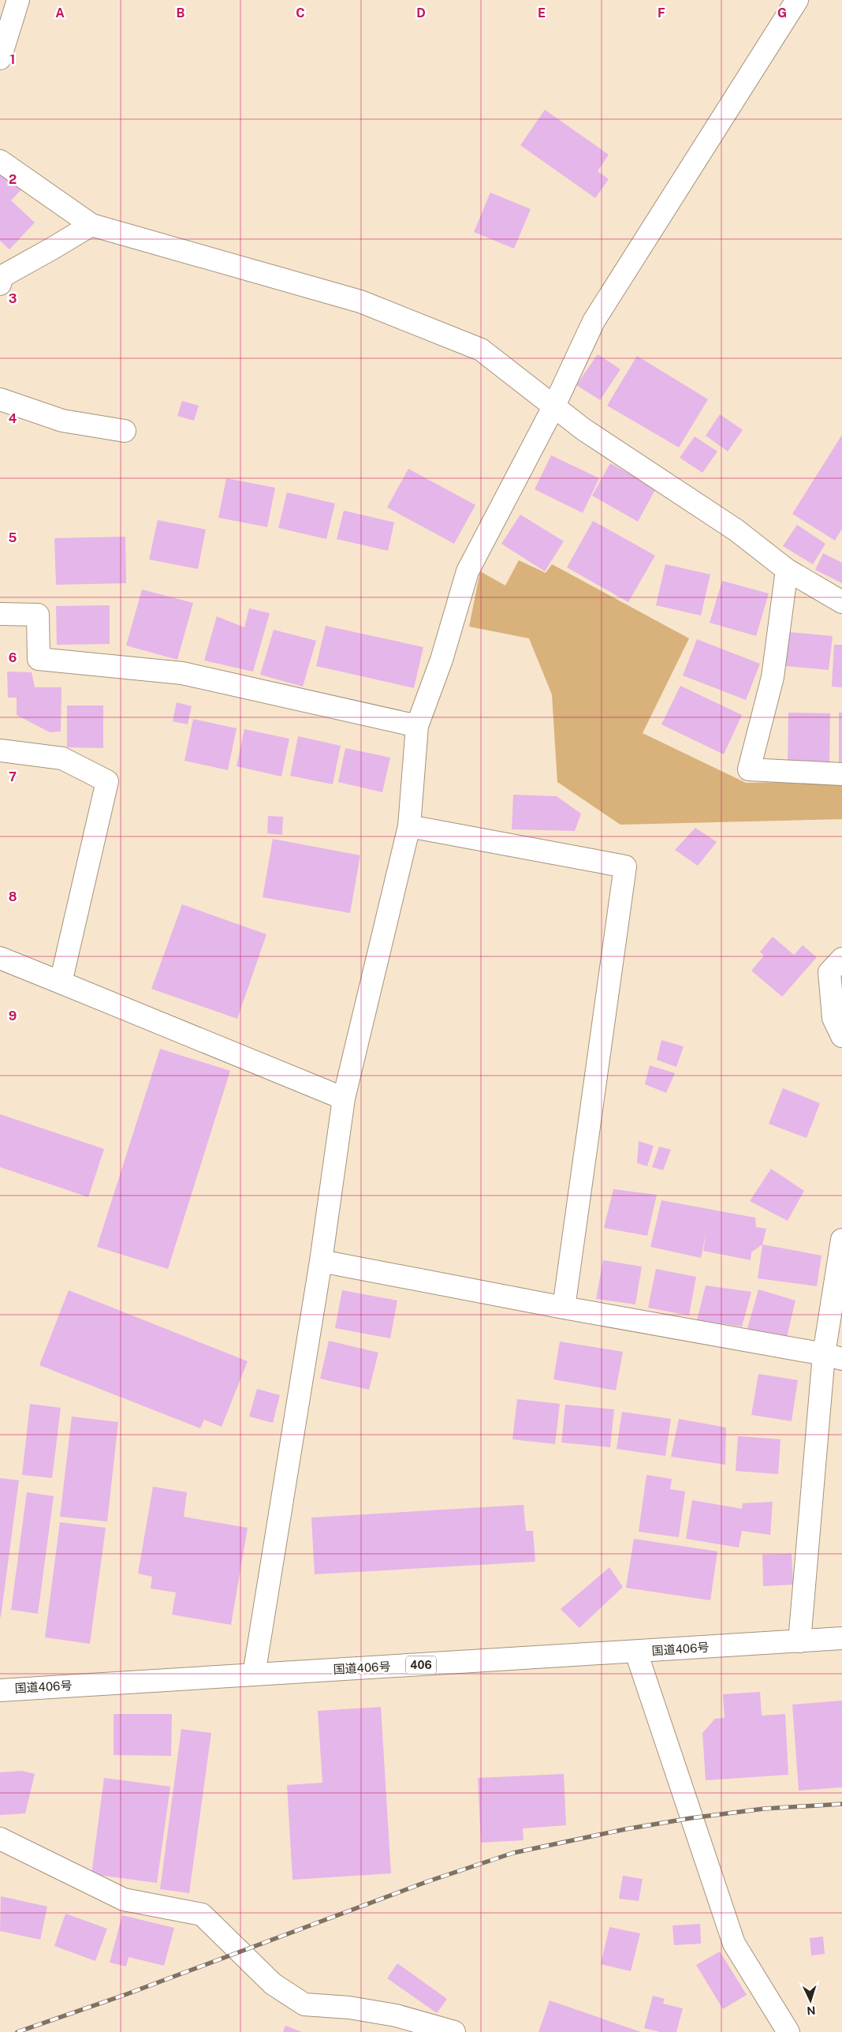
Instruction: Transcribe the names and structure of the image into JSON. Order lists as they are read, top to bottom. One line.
{"streets":{"main road":["国道406号","406"]},"north":"bottom","grid":{"columns":["A","B","C","D","E","F","G"],"rows":["1","2","3","4","5","6","7","8","9"]}}
